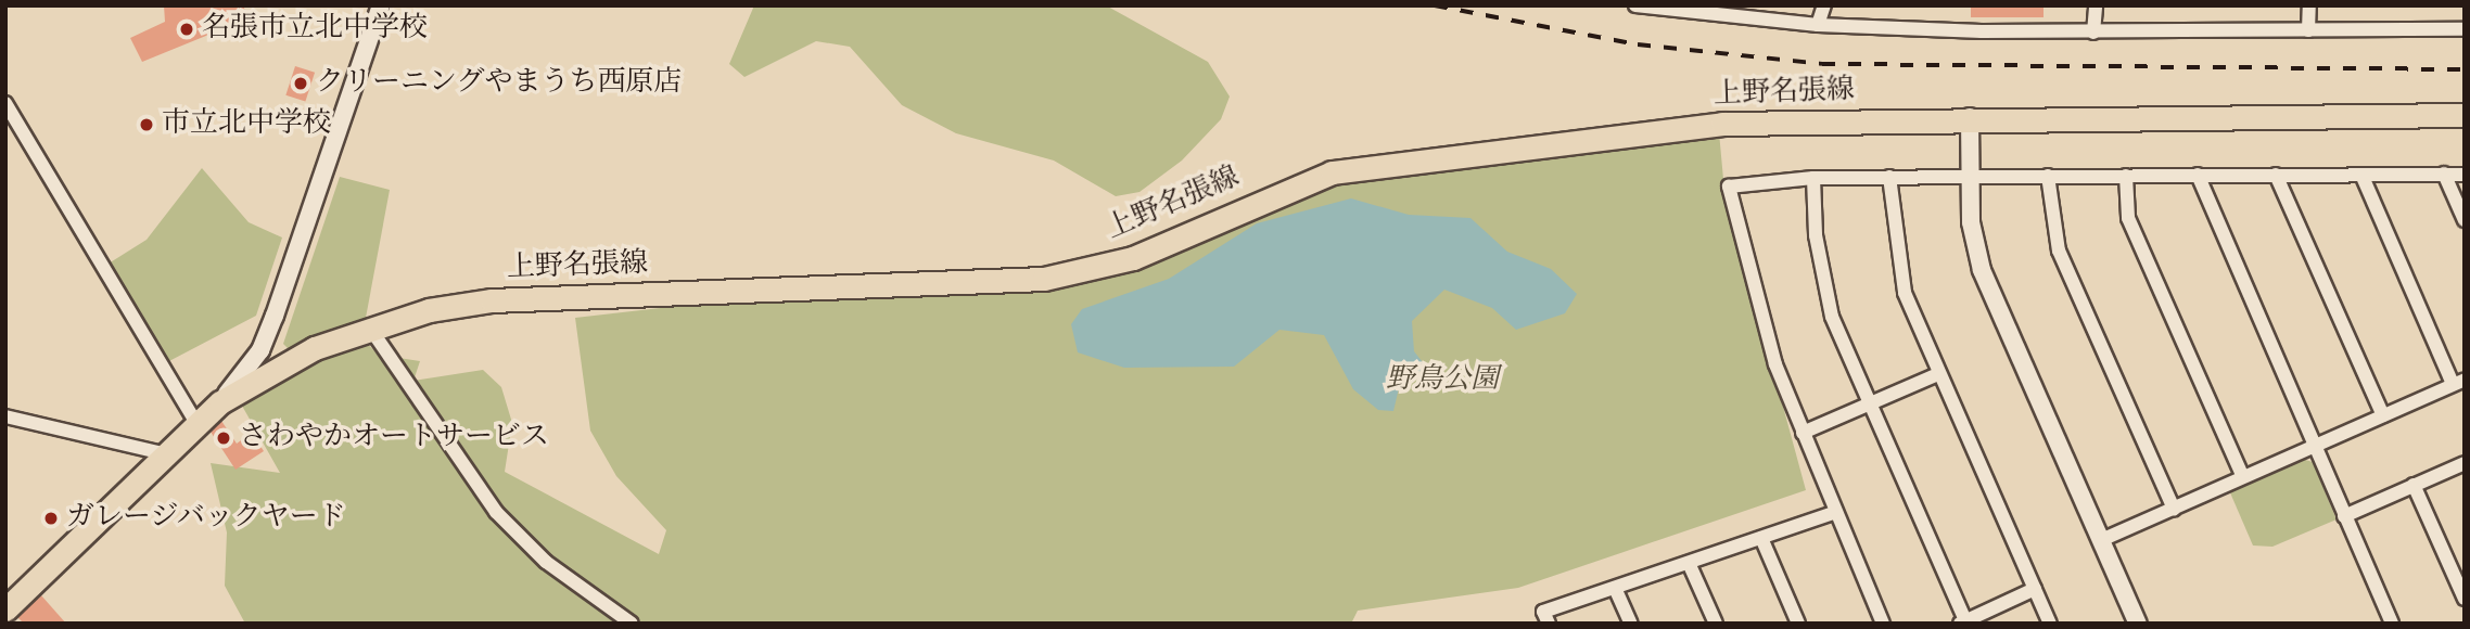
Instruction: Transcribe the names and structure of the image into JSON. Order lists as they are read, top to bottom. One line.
{"streets":{"main road":["上野名張線"]},"parks":["野鳥公園"],"places":["名張市立北中学校","クリーニングやまうち西原店","市立北中学校","さわやかオートサービス","ガレージバックヤード"]}
